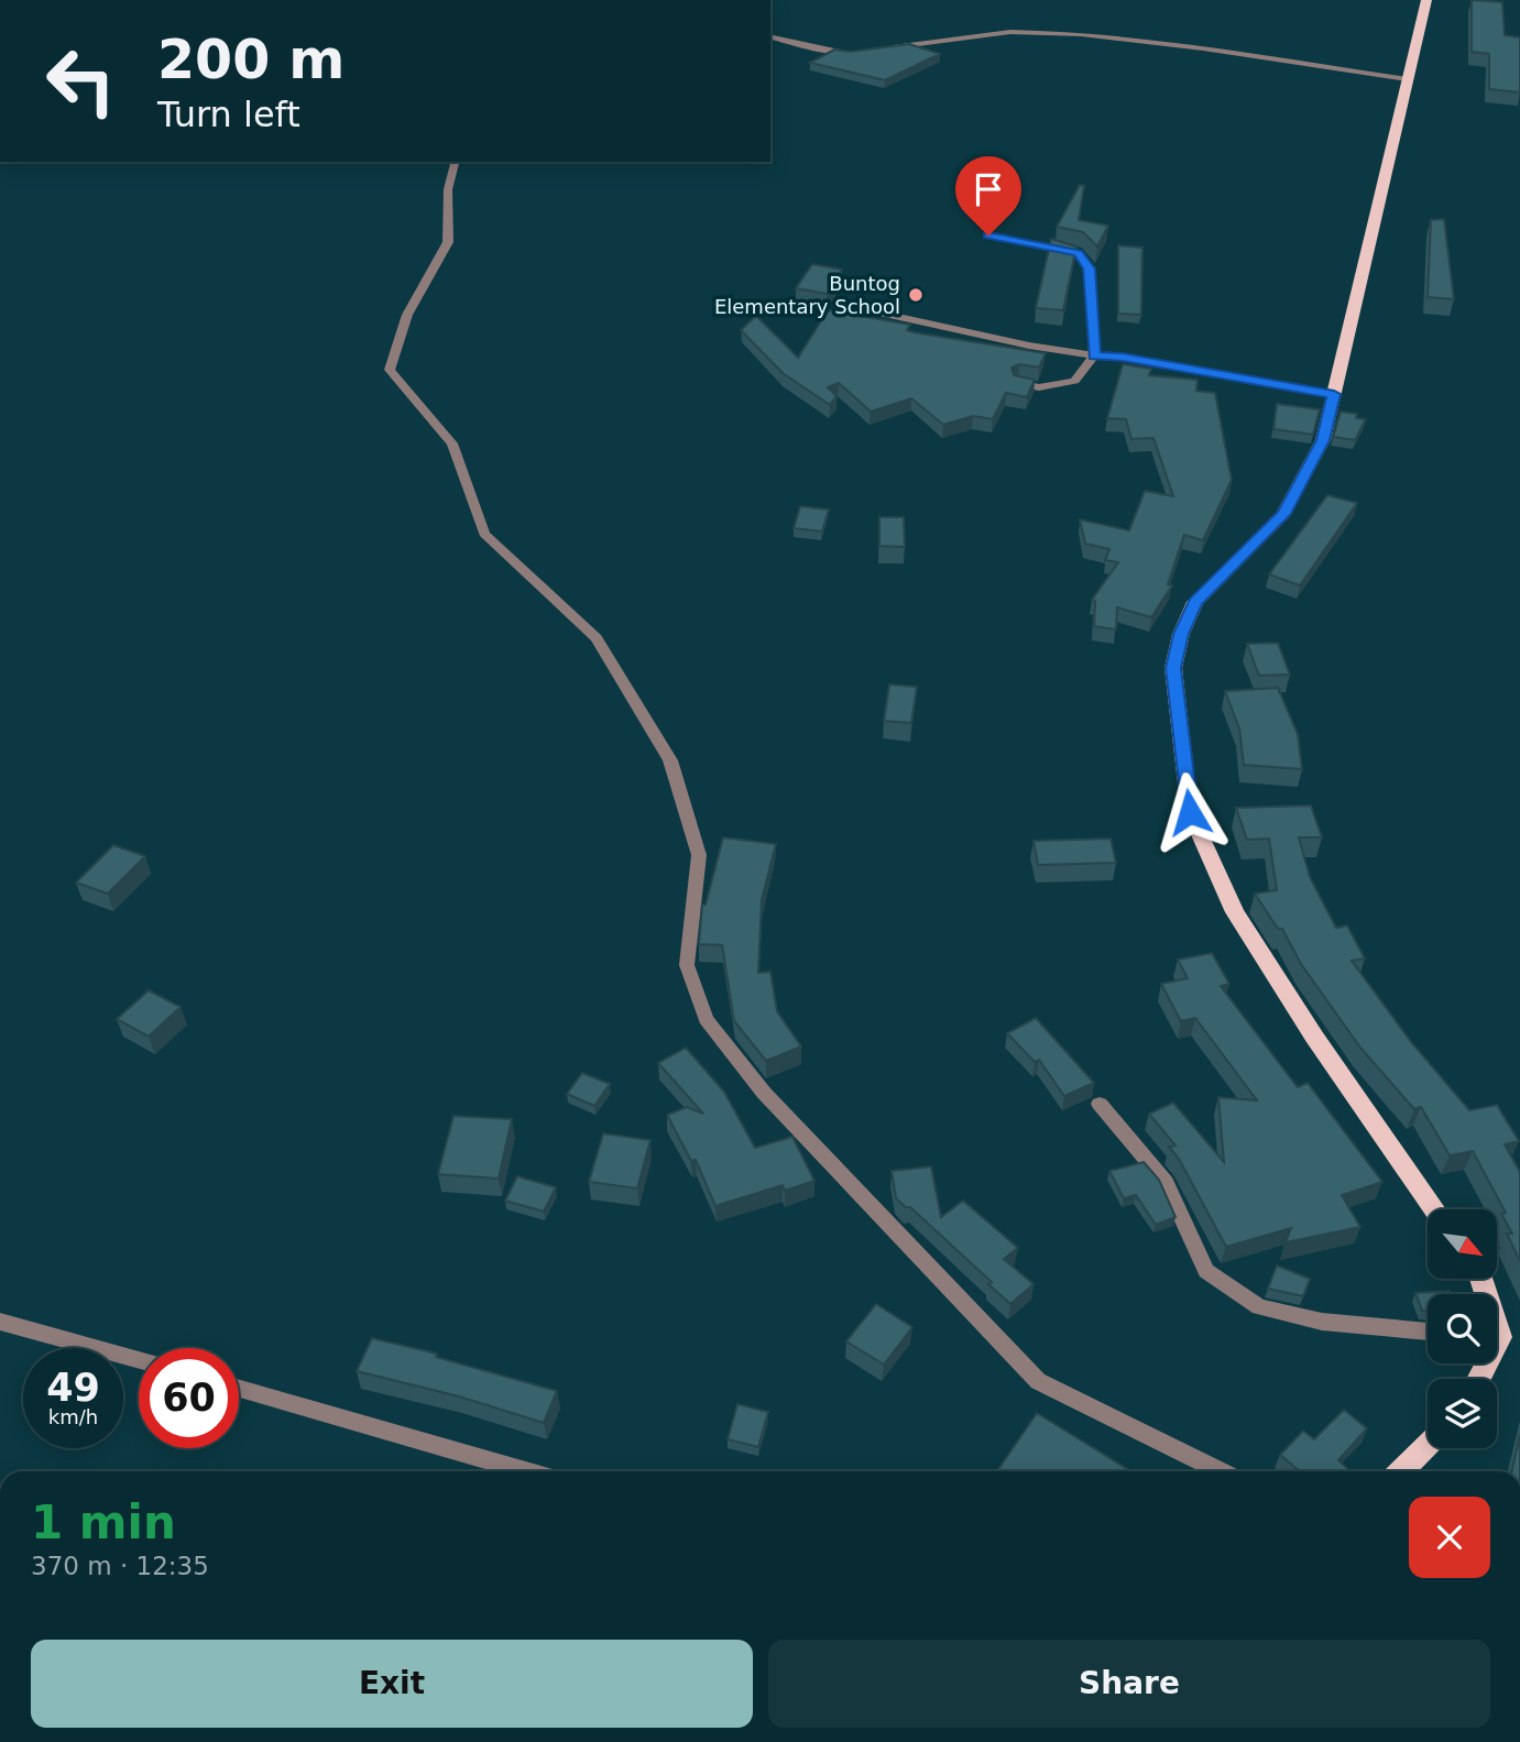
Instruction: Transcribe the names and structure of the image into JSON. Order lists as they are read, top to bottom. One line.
{"places":["Buntog Elementary School"],"north":"bottom right","page":{"turn":["200 m","Turn left"],"speed":"49 km/h","limit":"60","heading":["1 min","370 m · 12:35"],"buttons":["Exit","Share"]}}
